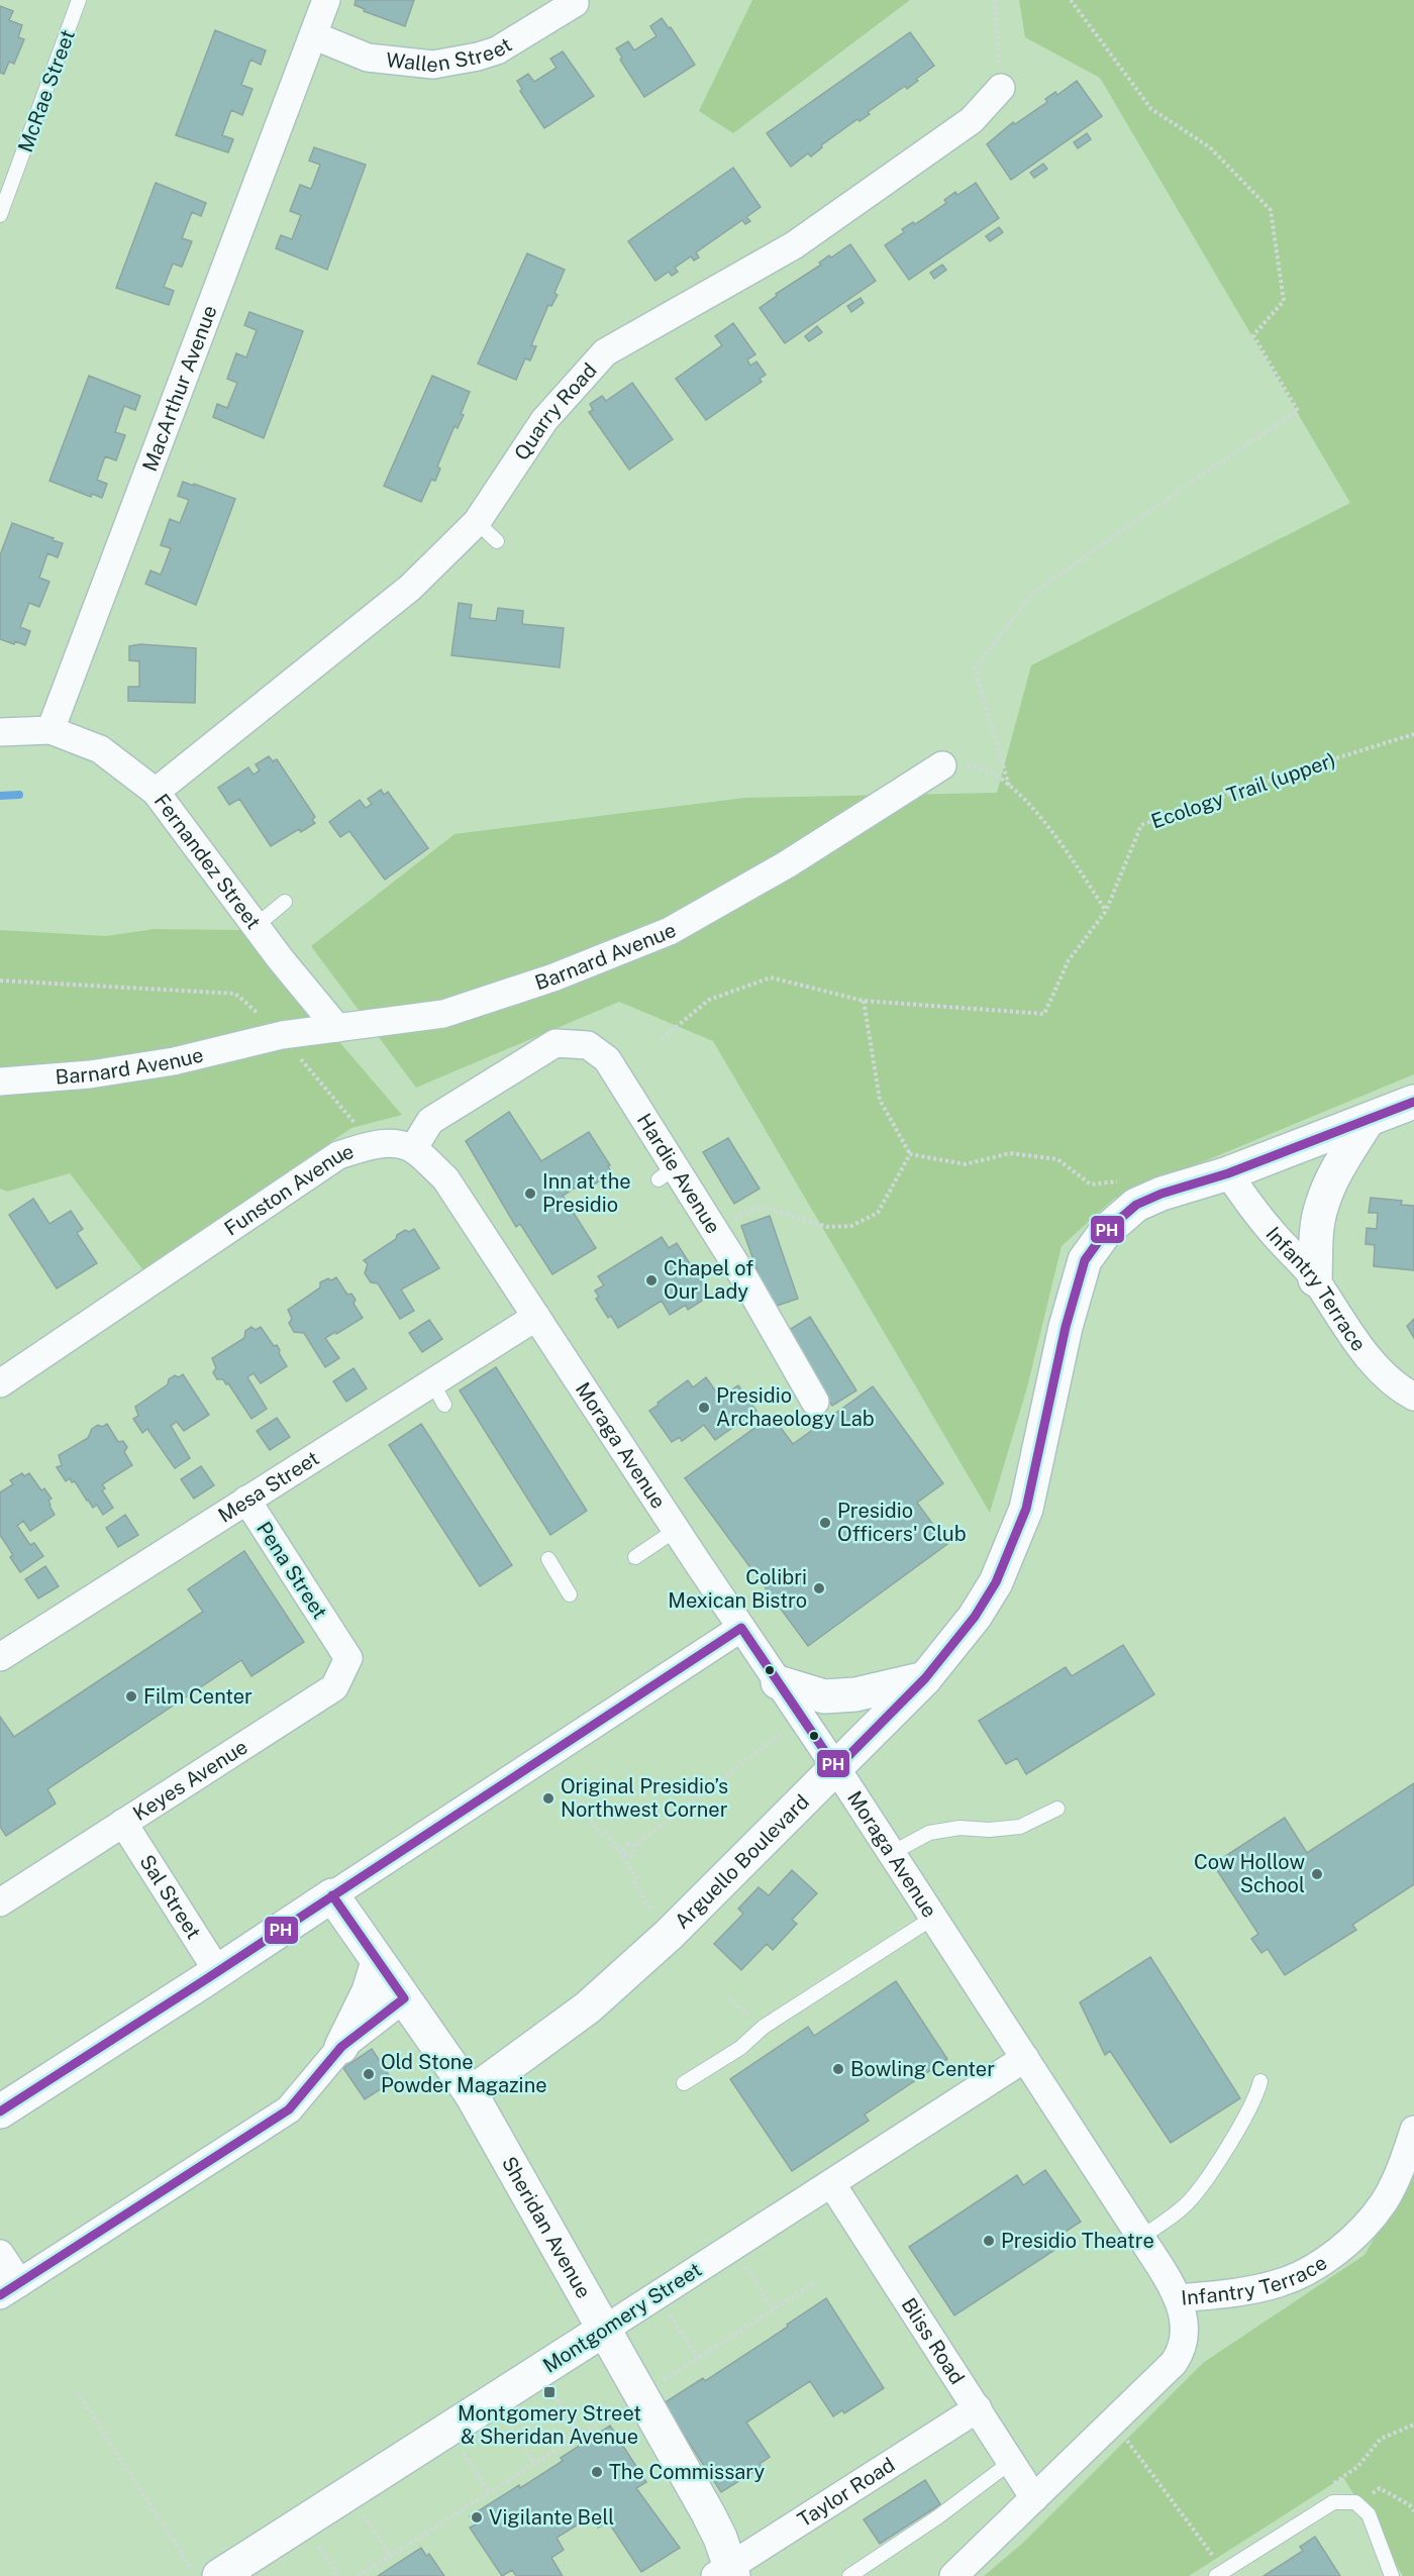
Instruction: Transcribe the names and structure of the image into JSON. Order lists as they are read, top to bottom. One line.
{"streets":{"street":["Wallen Street","MacArthur Avenue","Quarry Road","Fernandez Street","Barnard Avenue","Hardie Avenue","Funston Avenue","Infantry Terrace","Moraga Avenue","Mesa Street","Pena Street","Keyes Avenue","Arguello Boulevard","Sal Street","Sheridan Avenue","Montgomery Street","Bliss Road","Taylor Road"],"lane":["McRae Street"],"path":["Ecology Trail (upper)"]},"crossings":[["Wallen Street","MacArthur Avenue"],["MacArthur Avenue","Fernandez Street"],["Quarry Road","Fernandez Street"],["Fernandez Street","Barnard Avenue"],["Hardie Avenue","Funston Avenue"],["Hardie Avenue","Moraga Avenue"],["Funston Avenue","Moraga Avenue"],["Infantry Terrace","Moraga Avenue"],["Infantry Terrace","Arguello Boulevard"],["Infantry Terrace","Bliss Road"],["Moraga Avenue","Mesa Street"],["Moraga Avenue","Arguello Boulevard"],["Moraga Avenue","Montgomery Street"],["Mesa Street","Pena Street"],["Pena Street","Keyes Avenue"],["Keyes Avenue","Sal Street"],["Arguello Boulevard","Sheridan Avenue"],["Sheridan Avenue","Montgomery Street"],["Sheridan Avenue","Taylor Road"],["Montgomery Street","Bliss Road"],["Bliss Road","Taylor Road"]],"places":{"other":["Inn at the Presidio","Chapel of Our Lady","Presidio Archaeology Lab","Presidio Officers' Club","Colibri Mexican Bistro","Film Center","Original Presidio’s Northwest Corner","Cow Hollow School","Bowling Center","Old Stone Powder Magazine","Presidio Theatre","The Commissary","Vigilante Bell"],"transit":["Montgomery Street & Sheridan Avenue"]},"lines":["transit line PH"]}
